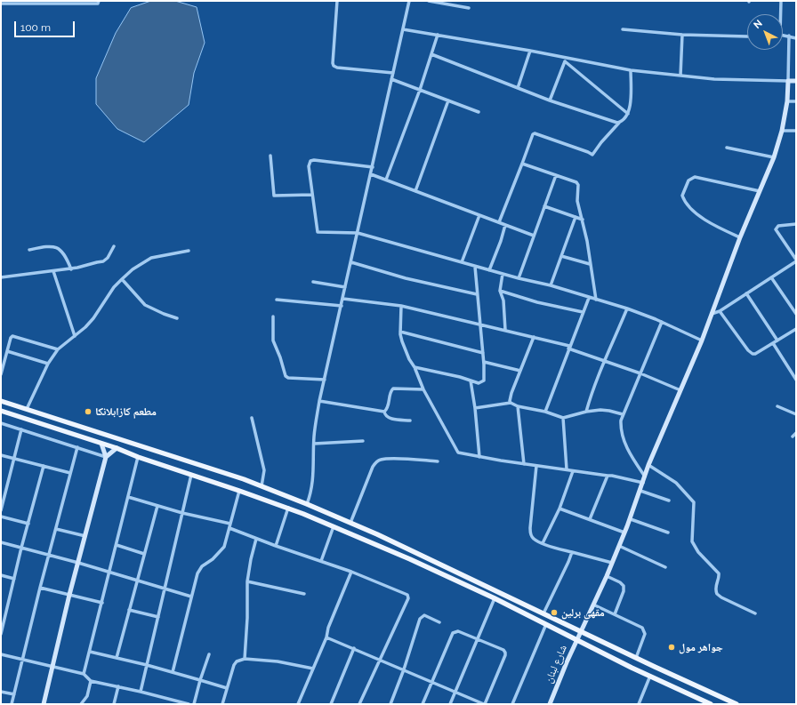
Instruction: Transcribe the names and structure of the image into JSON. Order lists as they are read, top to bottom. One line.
{"streets":{"street":["شارع لبنان"]},"places":["مطعم كازابلانكا","مقهى برلين","جواهر مول"],"scale_bar":"100 m","north":"top left"}
